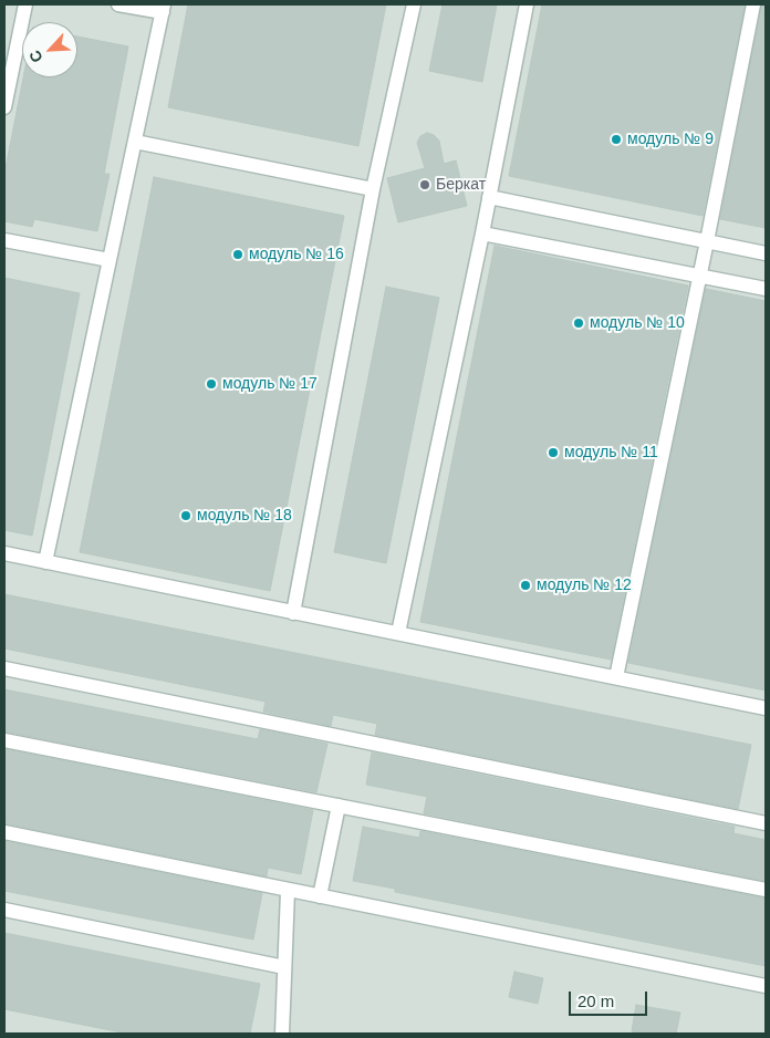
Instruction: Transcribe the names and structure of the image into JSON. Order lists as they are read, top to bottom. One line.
{"places":["модуль № 9","Беркат","модуль № 16","модуль № 10","модуль № 17","модуль № 11","модуль № 18","модуль № 12"],"scale_bar":"20 m","north":"bottom left"}
